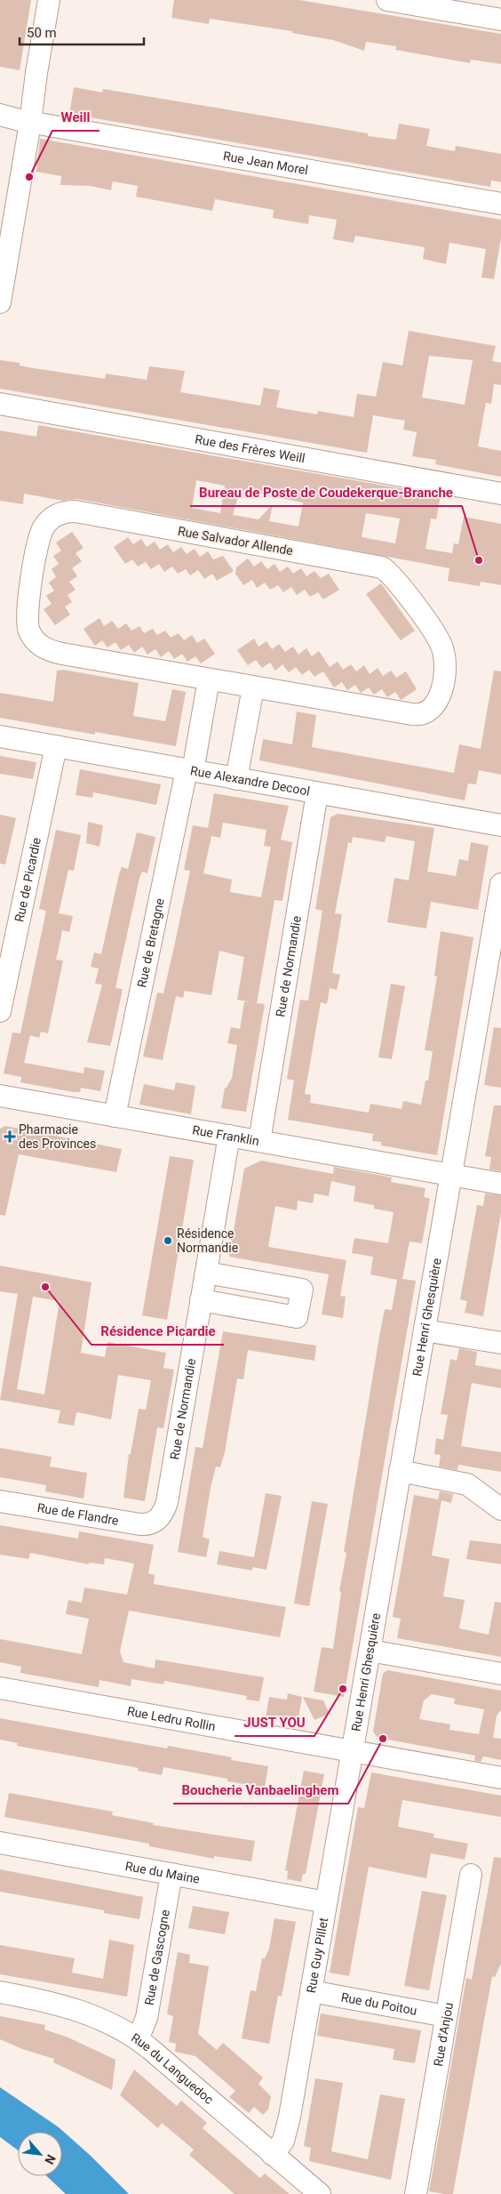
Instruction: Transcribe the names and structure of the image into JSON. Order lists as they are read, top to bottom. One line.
{"streets":{"street":["Rue Jean Morel","Rue des Frères Weill","Rue Salvador Allende","Rue Alexandre Decool","Rue de Picardie","Rue de Bretagne","Rue de Normandie","Rue Franklin","Rue Henri Ghesquière","Rue de Flandre","Rue Ledru Rollin","Rue du Maine","Rue Guy Pillet","Rue de Gascogne","Rue du Poitou","Rue d'Anjou","Rue du Languedoc"]},"crossings":[["Rue Alexandre Decool","Rue de Picardie"],["Rue Alexandre Decool","Rue de Bretagne"],["Rue Alexandre Decool","Rue de Normandie"],["Rue de Bretagne","Rue Franklin"],["Rue de Normandie","Rue Franklin"],["Rue de Normandie","Rue de Flandre"],["Rue Franklin","Rue Henri Ghesquière"],["Rue Henri Ghesquière","Rue Ledru Rollin"],["Rue Henri Ghesquière","Rue Guy Pillet"],["Rue Ledru Rollin","Rue Guy Pillet"],["Rue du Maine","Rue Guy Pillet"],["Rue du Maine","Rue de Gascogne"],["Rue Guy Pillet","Rue du Poitou"],["Rue Guy Pillet","Rue du Languedoc"],["Rue de Gascogne","Rue du Languedoc"],["Rue du Poitou","Rue d'Anjou"]],"places":{"other":["Weill","Bureau de Poste de Coudekerque-Branche","Résidence Normandie","Résidence Picardie","JUST YOU","Boucherie Vanbaelinghem"],"health":["Pharmacie des Provinces"]},"scale_bar":"50 m","north":"bottom right"}
